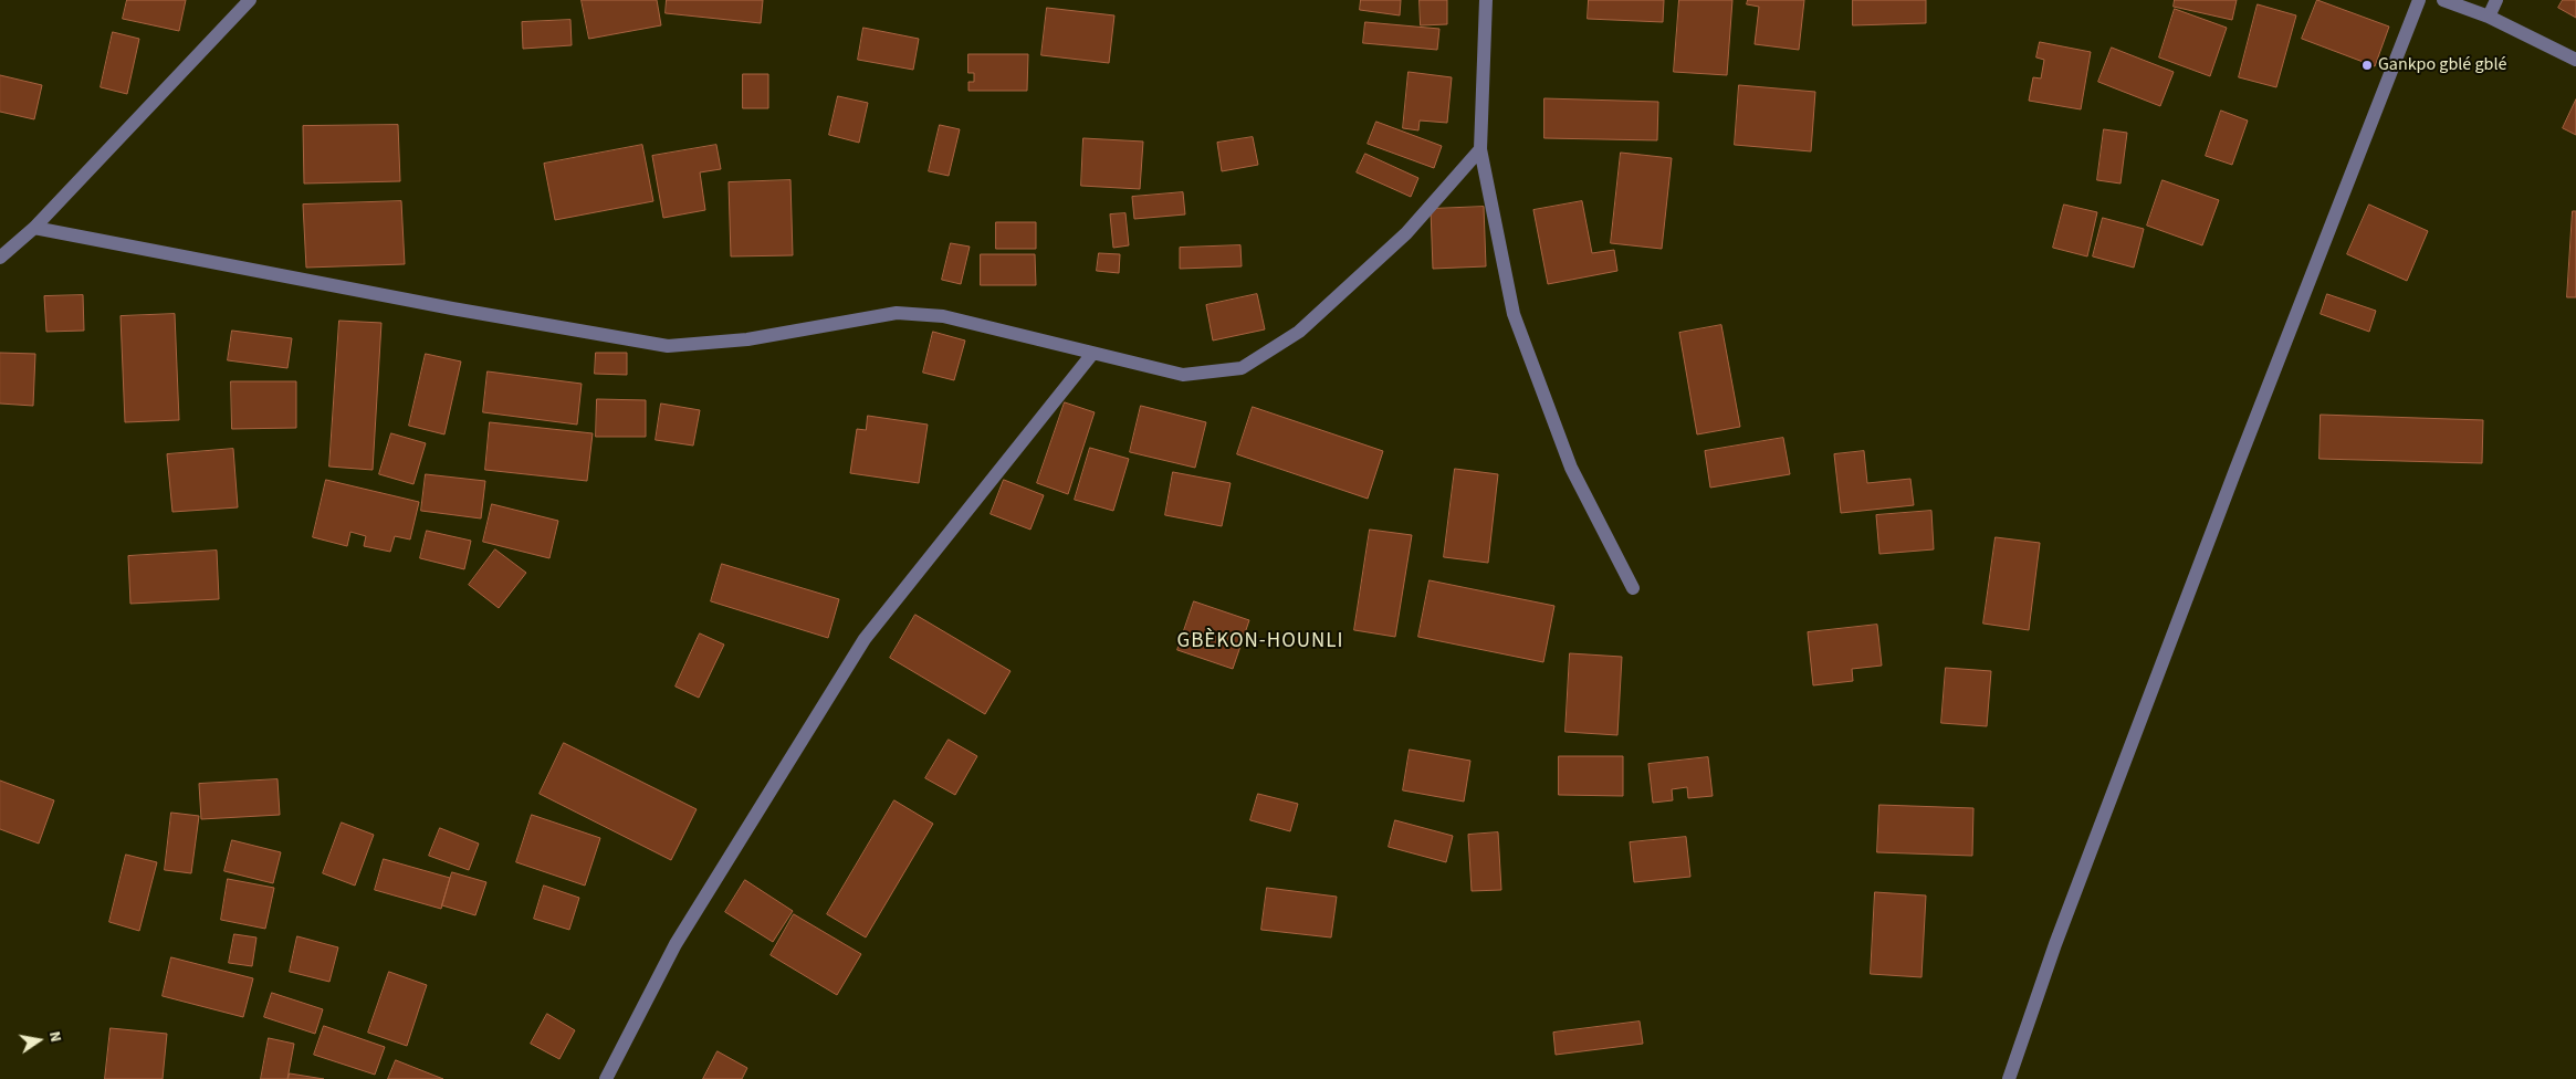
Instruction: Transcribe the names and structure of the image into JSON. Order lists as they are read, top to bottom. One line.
{"districts":["GBÈKON-HOUNLI"],"places":["Gankpo gblé gblé"],"north":"right"}
